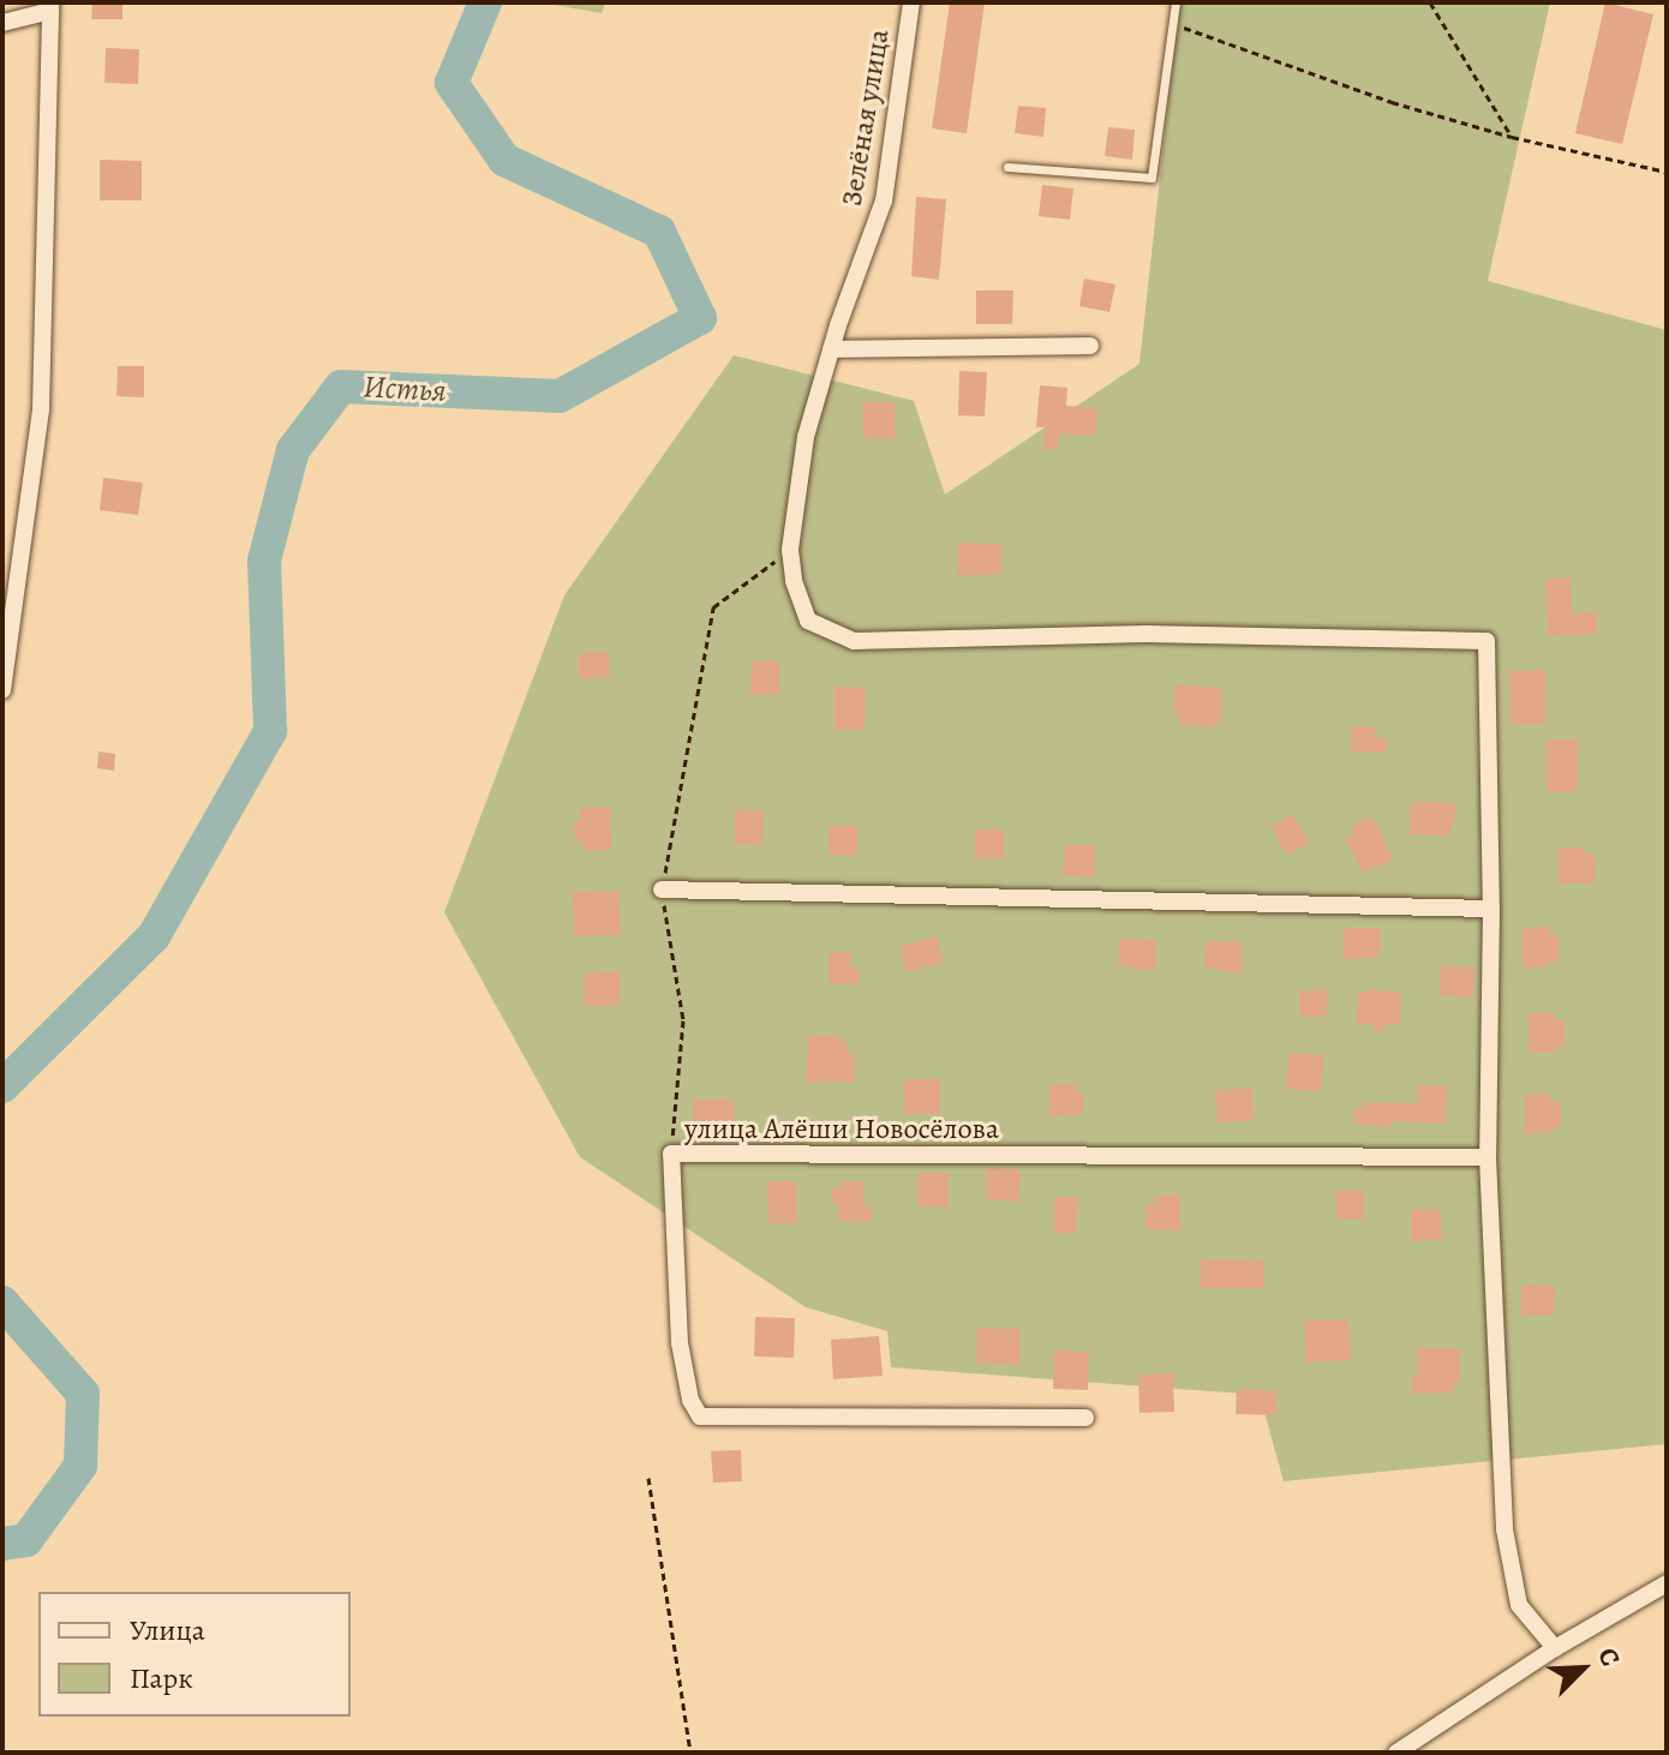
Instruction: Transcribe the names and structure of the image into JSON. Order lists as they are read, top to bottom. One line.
{"streets":{"street":["Зелёная улица","улица Алёши Новосёлова"]},"water":["Истья"],"legend":["Улица","Парк"],"north":"top right"}
